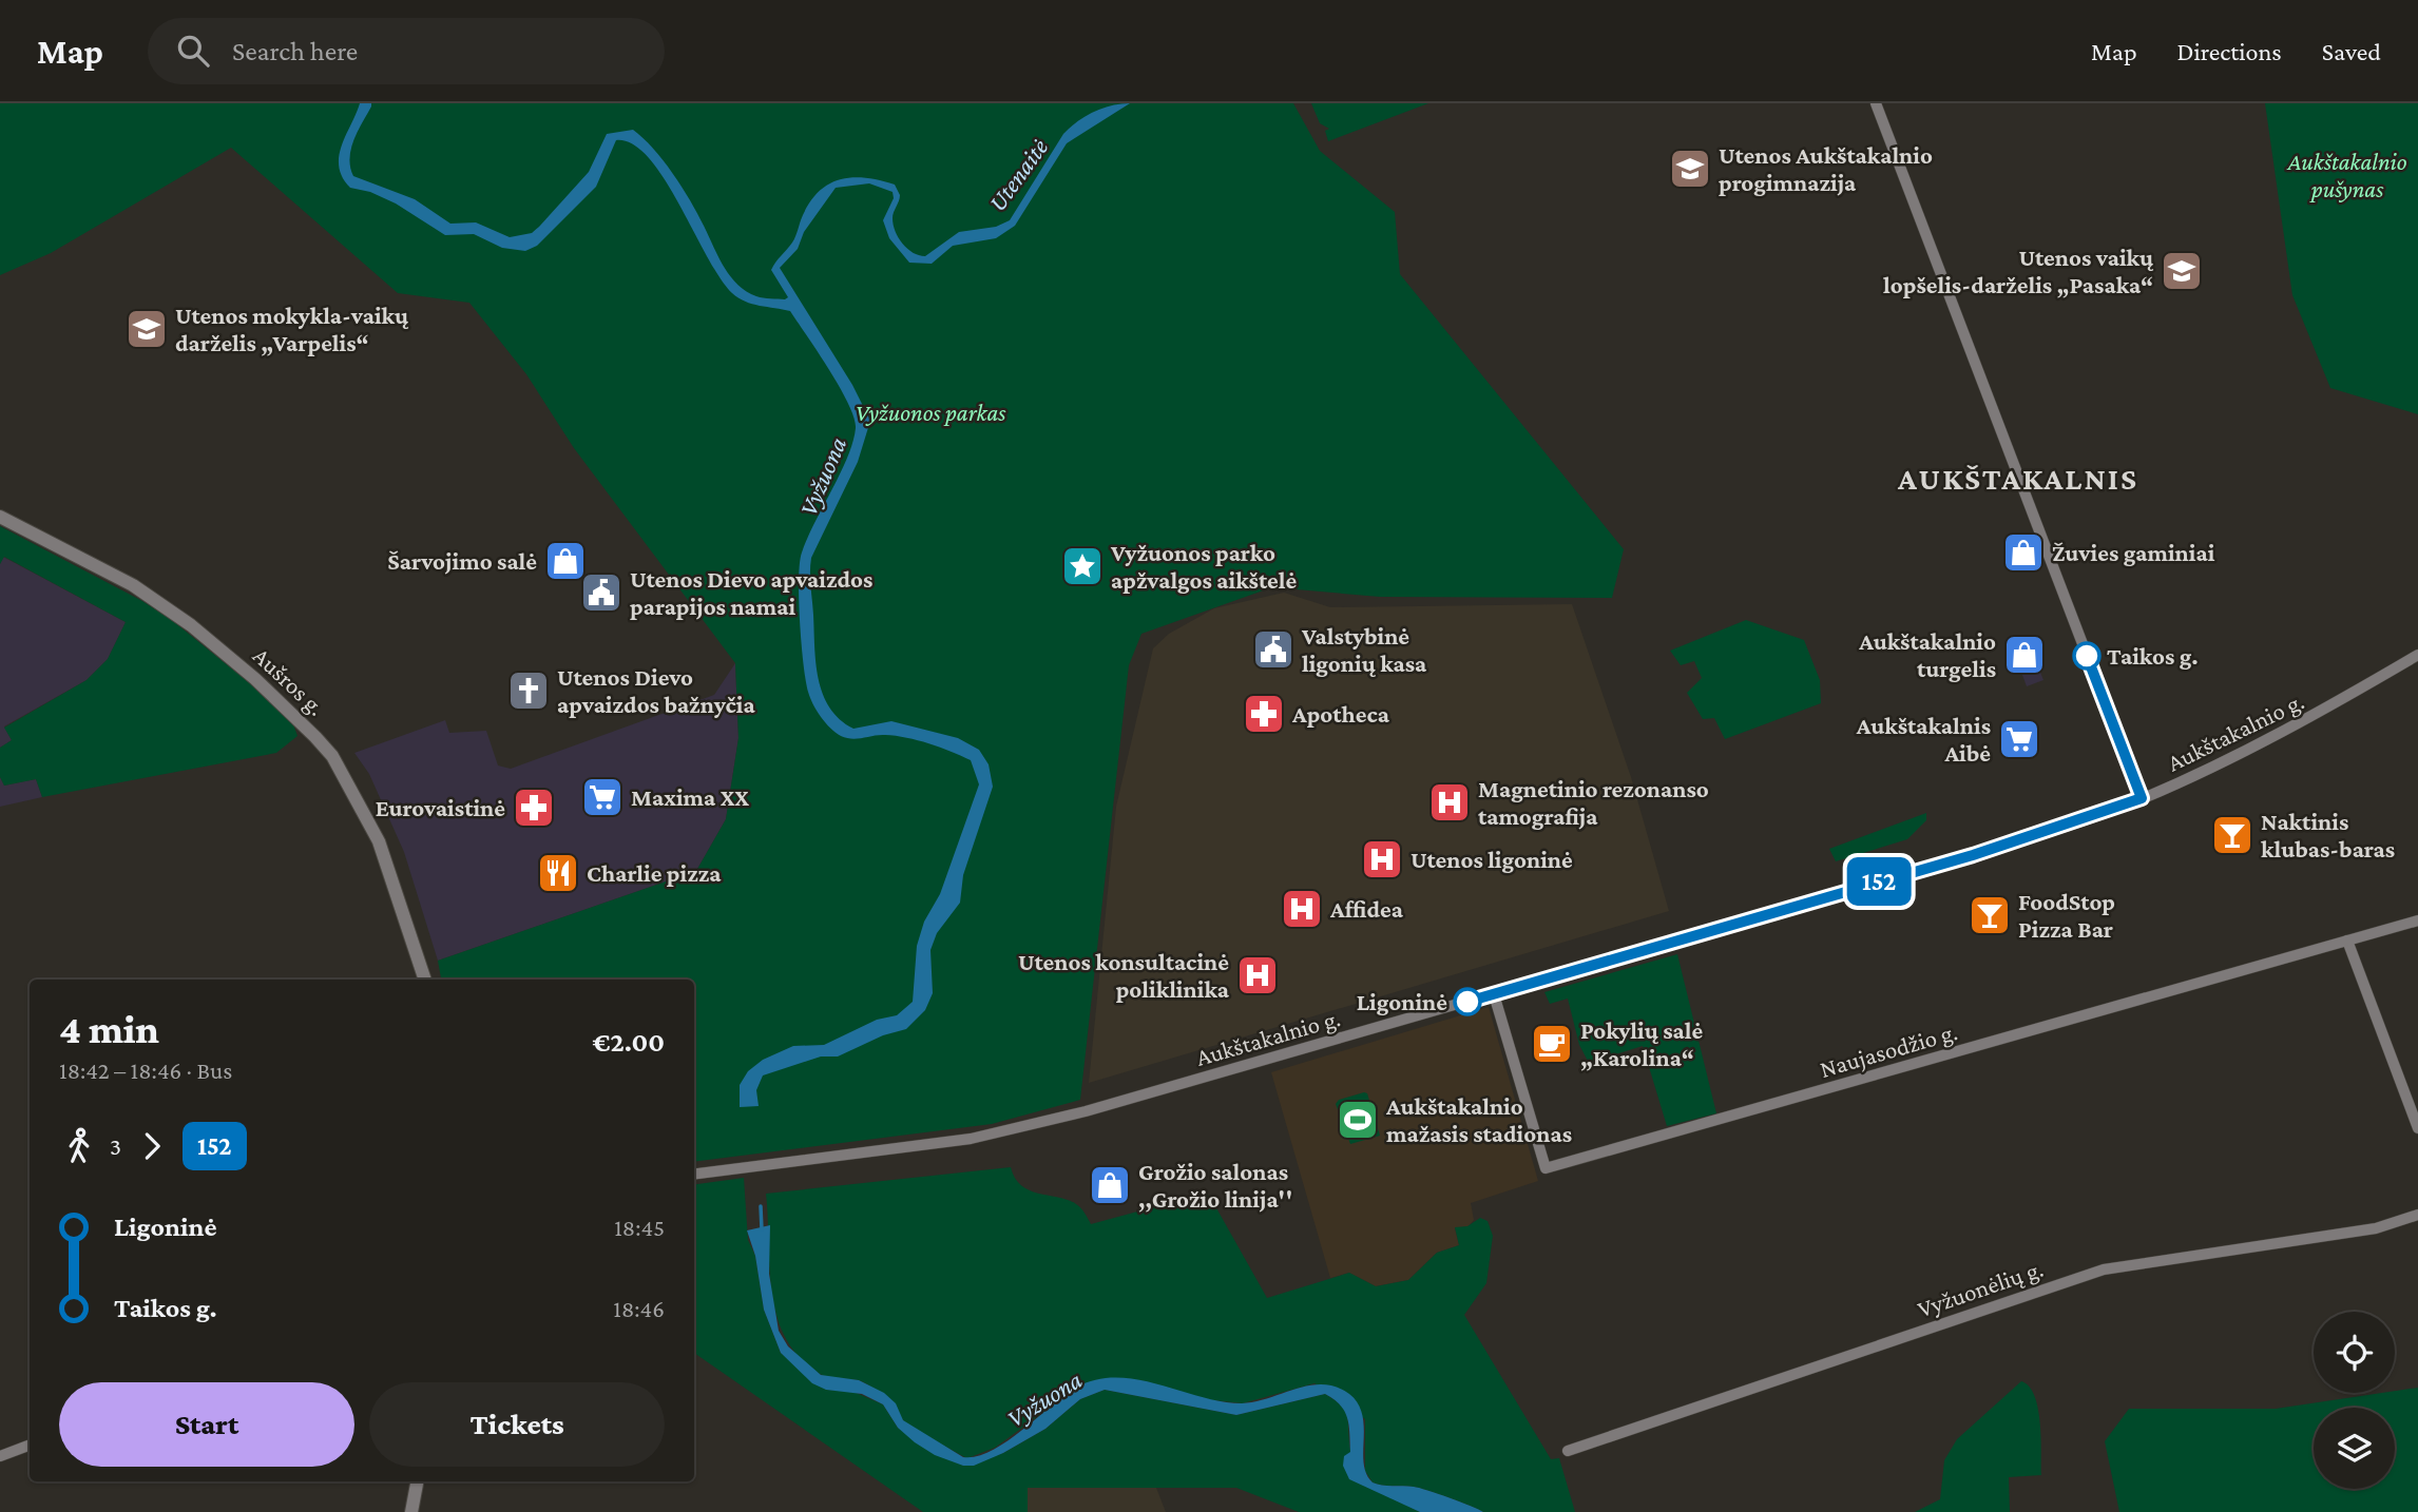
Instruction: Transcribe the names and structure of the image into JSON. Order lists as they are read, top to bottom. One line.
{"streets":{"street":["Aušros g.","Aukštakalnio g.","Naujasodžio g.","Vyžuonėlių g."]},"crossings":[["Aukštakalnio g.","Naujasodžio g."]],"districts":["AUKŠTAKALNIS"],"water":["Utenaitė","Vyžuona"],"parks":["Aukštakalnio pušynas","Vyžuonos parkas"],"places":{"school or university":["Utenos Aukštakalnio progimnazija","Utenos vaikų lopšelis-darželis „Pasaka“","Utenos mokykla-vaikų darželis „Varpelis“"],"shop":["Žuvies gaminiai","Šarvojimo salė","Aukštakalnio turgelis","Grožio salonas ,,Grožio linija''"],"place":["Vyžuonos parko apžvalgos aikštelė"],"public building":["Utenos Dievo apvaizdos parapijos namai","Valstybinė ligonių kasa"],"other":["Taikos g.","Ligoninė"],"church":["Utenos Dievo apvaizdos bažnyčia"],"pharmacy":["Apotheca","Eurovaistinė"],"supermarket":["Aukštakalnis Aibė","Maxima XX"],"hospital":["Magnetinio rezonanso tamografija","Utenos ligoninė","Affidea","Utenos konsultacinė poliklinika"],"bar":["Naktinis klubas-baras","FoodStop Pizza Bar"],"restaurant":["Charlie pizza"],"cafe":["Pokylių salė „Karolina“"],"sports":["Aukštakalnio mažasis stadionas"]},"lines":["bus line 152"],"page":{"header":"Map","search":"Search here","nav":["Map","Directions","Saved"],"on_map":"152","heading":["4 min","18:42 – 18:46 · Bus","€2.00"],"legs":["3","152"],"list":[{"name":"Ligoninė","value":"18:45"},{"name":"Taikos g.","value":"18:46"}],"buttons":["Start","Tickets"]}}
